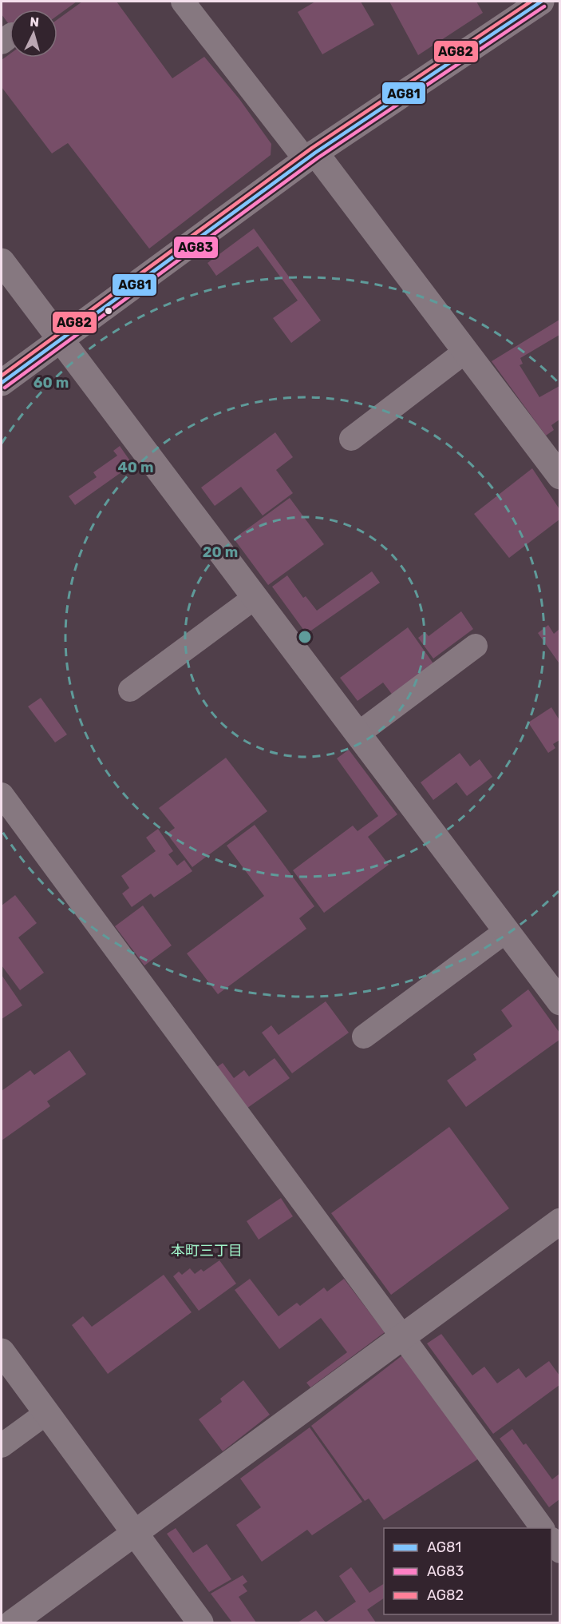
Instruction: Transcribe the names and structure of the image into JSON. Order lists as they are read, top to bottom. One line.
{"districts":["本町三丁目"],"lines":["transit line AG81","transit line AG82","transit line AG83"],"legend":["AG81","AG83","AG82"],"north":"top","rings":["60 m","40 m","20 m"]}
